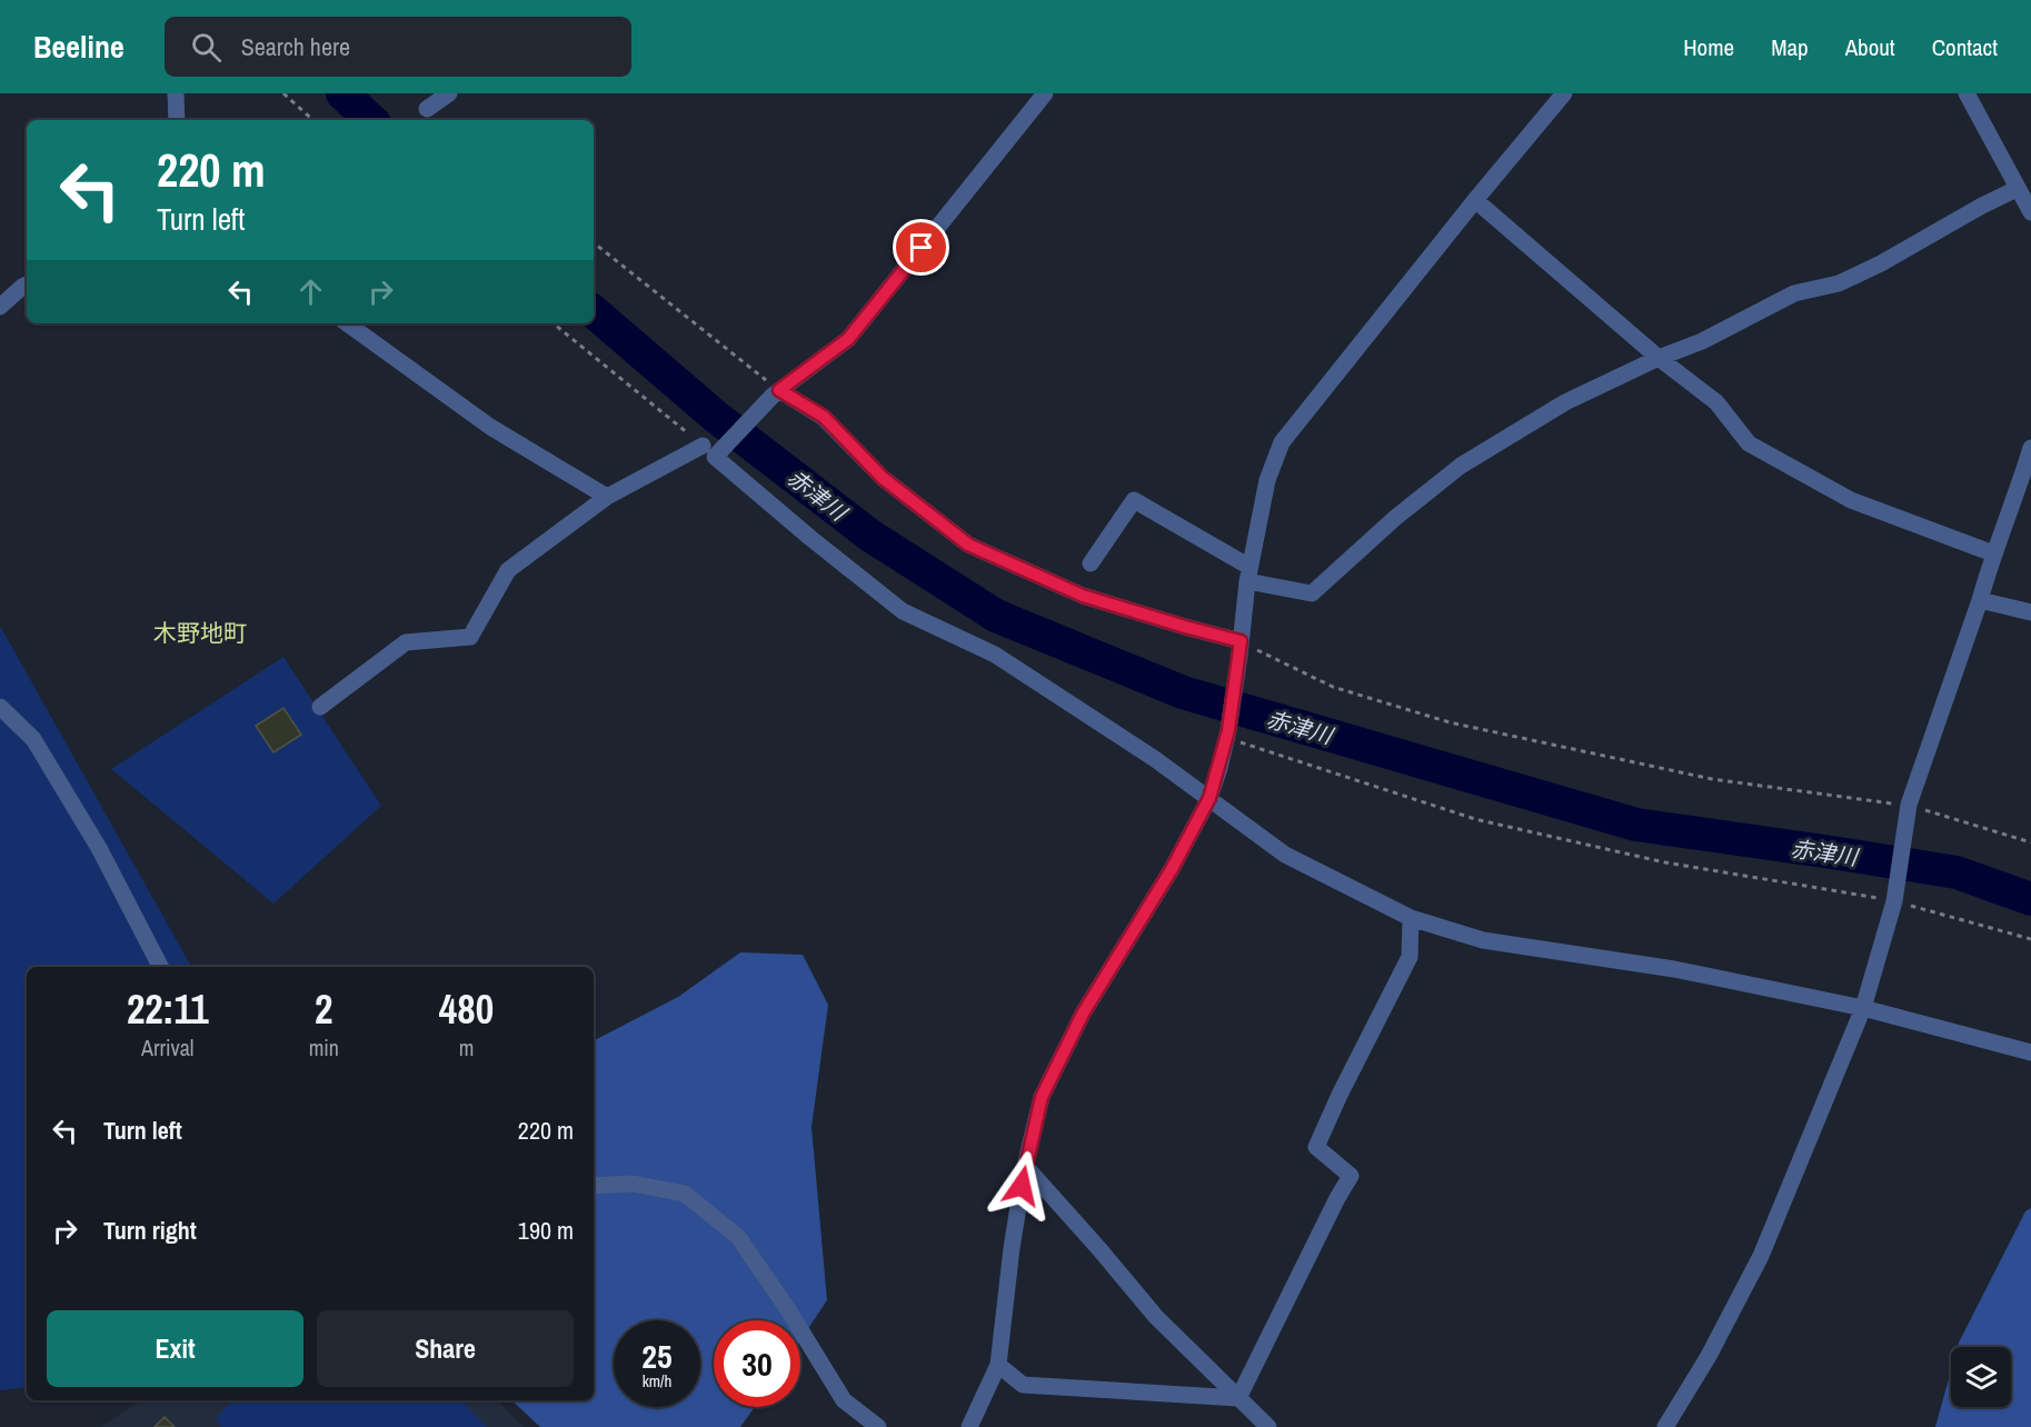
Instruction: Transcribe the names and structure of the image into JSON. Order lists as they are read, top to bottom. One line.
{"districts":["木野地町"],"water":["赤津川"],"page":{"header":"Beeline","search":"Search here","nav":["Home","Map","About","Contact"],"turn":["220 m","Turn left"],"eta":["22:11","Arrival","2","min","480","m"],"list":[{"name":"Turn left","value":"220 m"},{"name":"Turn right","value":"190 m"}],"buttons":["Exit","Share"],"speed":"25 km/h","limit":"30"}}
